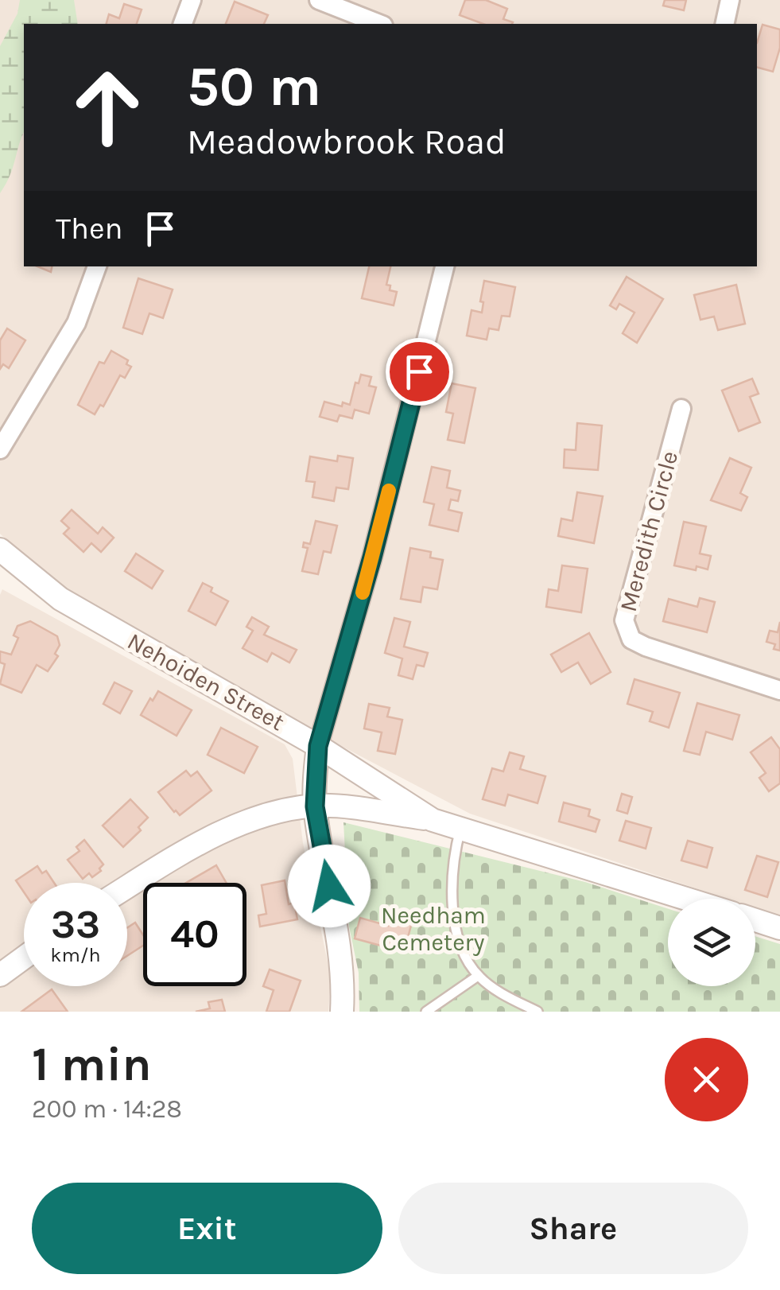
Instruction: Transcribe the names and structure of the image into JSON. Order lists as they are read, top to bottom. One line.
{"streets":{"street":["Meredith Circle","Nehoiden Street"]},"parks":["Needham Cemetery"],"page":{"turn":["50 m","Meadowbrook Road"],"then":"Then","speed":"33 km/h","limit":"40","heading":["1 min","200 m · 14:28"],"buttons":["Exit","Share"]}}
